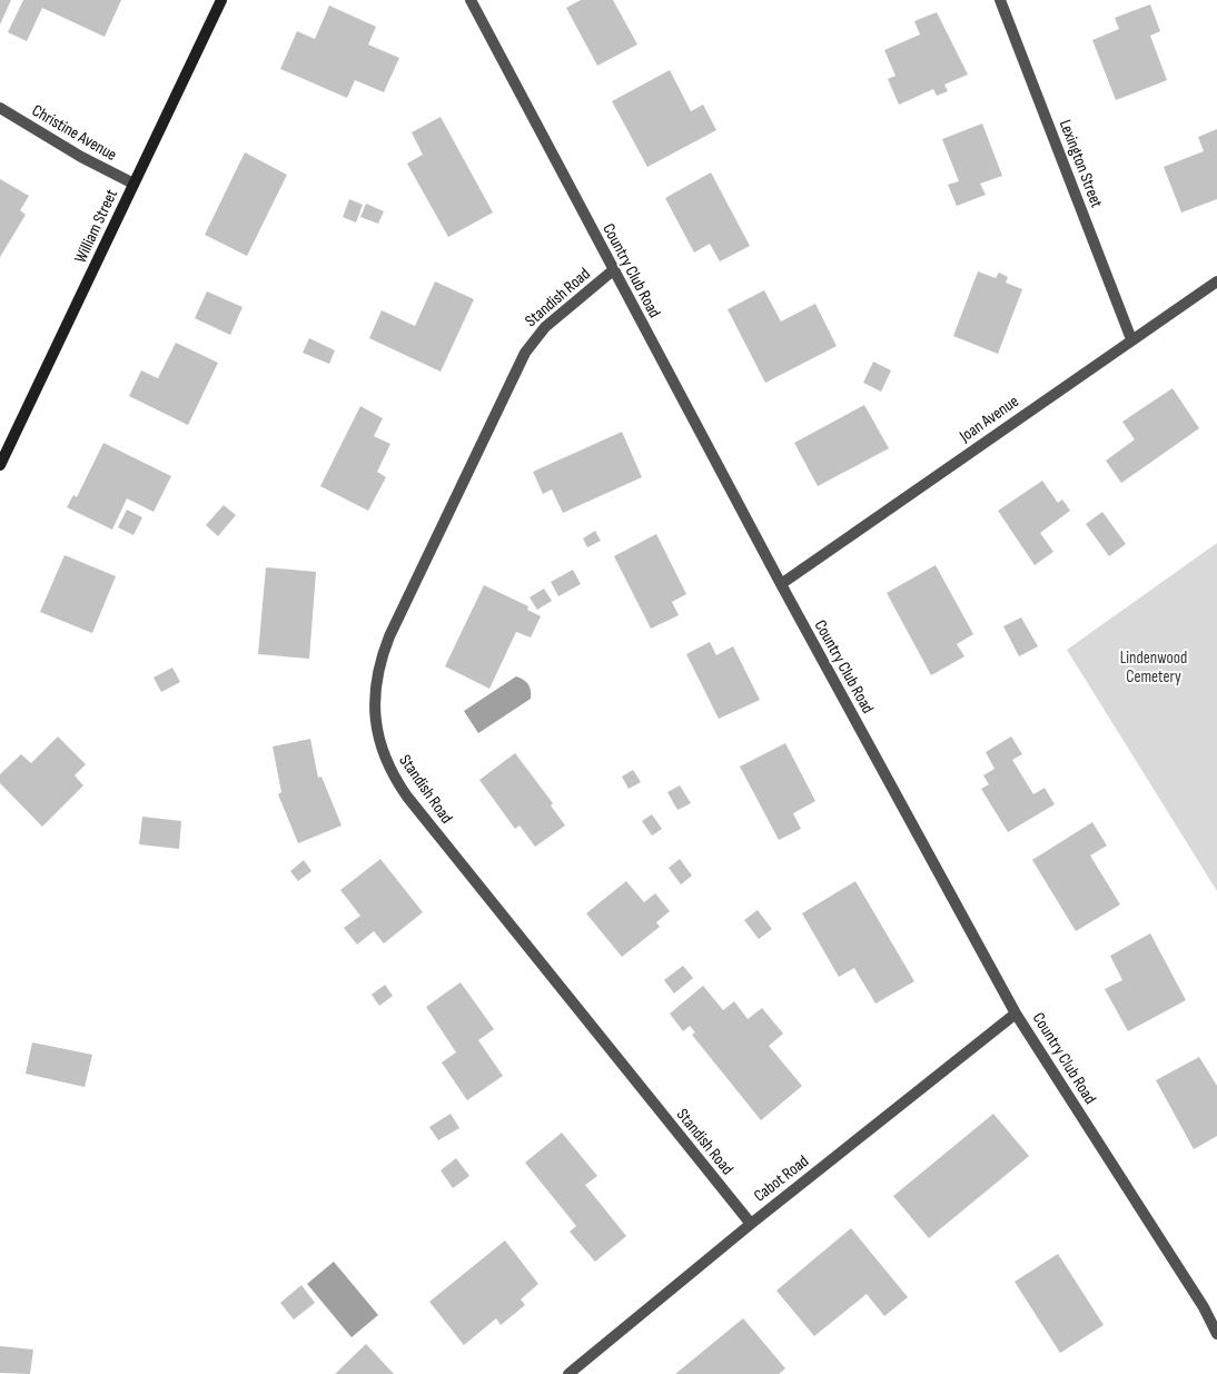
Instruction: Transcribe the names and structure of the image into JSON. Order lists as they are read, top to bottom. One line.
{"streets":{"main road":["William Street"],"street":["Christine Avenue","Lexington Street","Country Club Road","Standish Road","Joan Avenue","Cabot Road"]},"crossings":[["Christine Avenue","William Street"],["Lexington Street","Joan Avenue"],["Country Club Road","Standish Road"],["Country Club Road","Joan Avenue"],["Country Club Road","Cabot Road"],["Standish Road","Cabot Road"]],"parks":["Lindenwood Cemetery"]}
